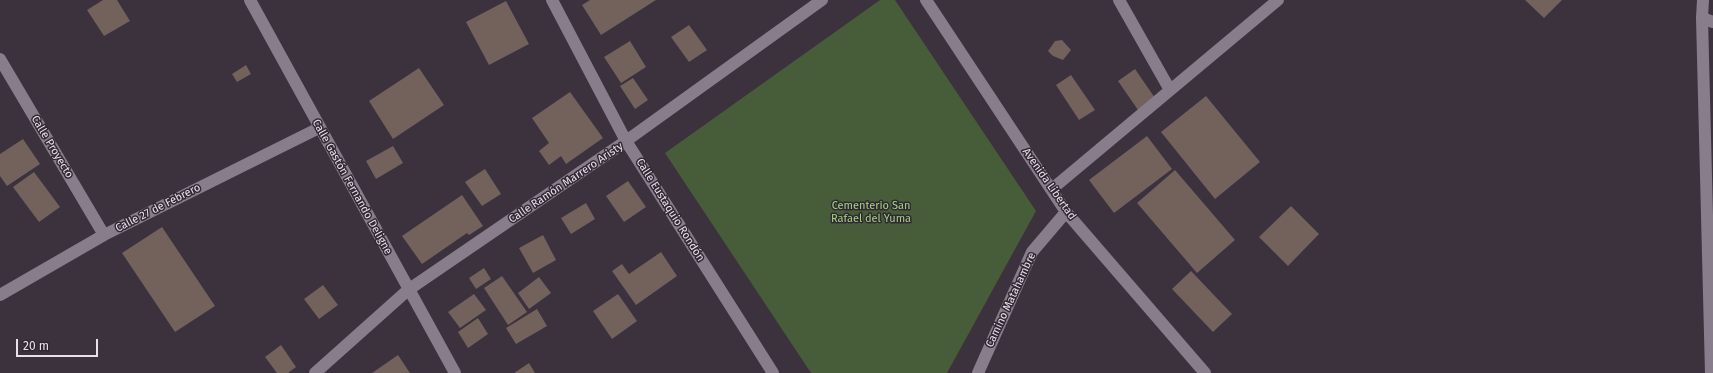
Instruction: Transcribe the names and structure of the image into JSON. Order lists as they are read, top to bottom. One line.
{"streets":{"street":["Calle Proyecto","Calle Ramón Marrero Aristy","Avenida Libertad","Calle Gastón Fernando Deligne","Calle 27 de Febrero","Calle Eustaquio Rondón","Camino Matahambre"]},"crossings":[["Calle Proyecto","Calle 27 de Febrero"],["Calle Ramón Marrero Aristy","Calle Gastón Fernando Deligne"],["Calle Ramón Marrero Aristy","Calle Eustaquio Rondón"],["Avenida Libertad","Camino Matahambre"],["Calle Gastón Fernando Deligne","Calle 27 de Febrero"]],"parks":["Cementerio San Rafael del Yuma"],"scale_bar":"20 m"}
